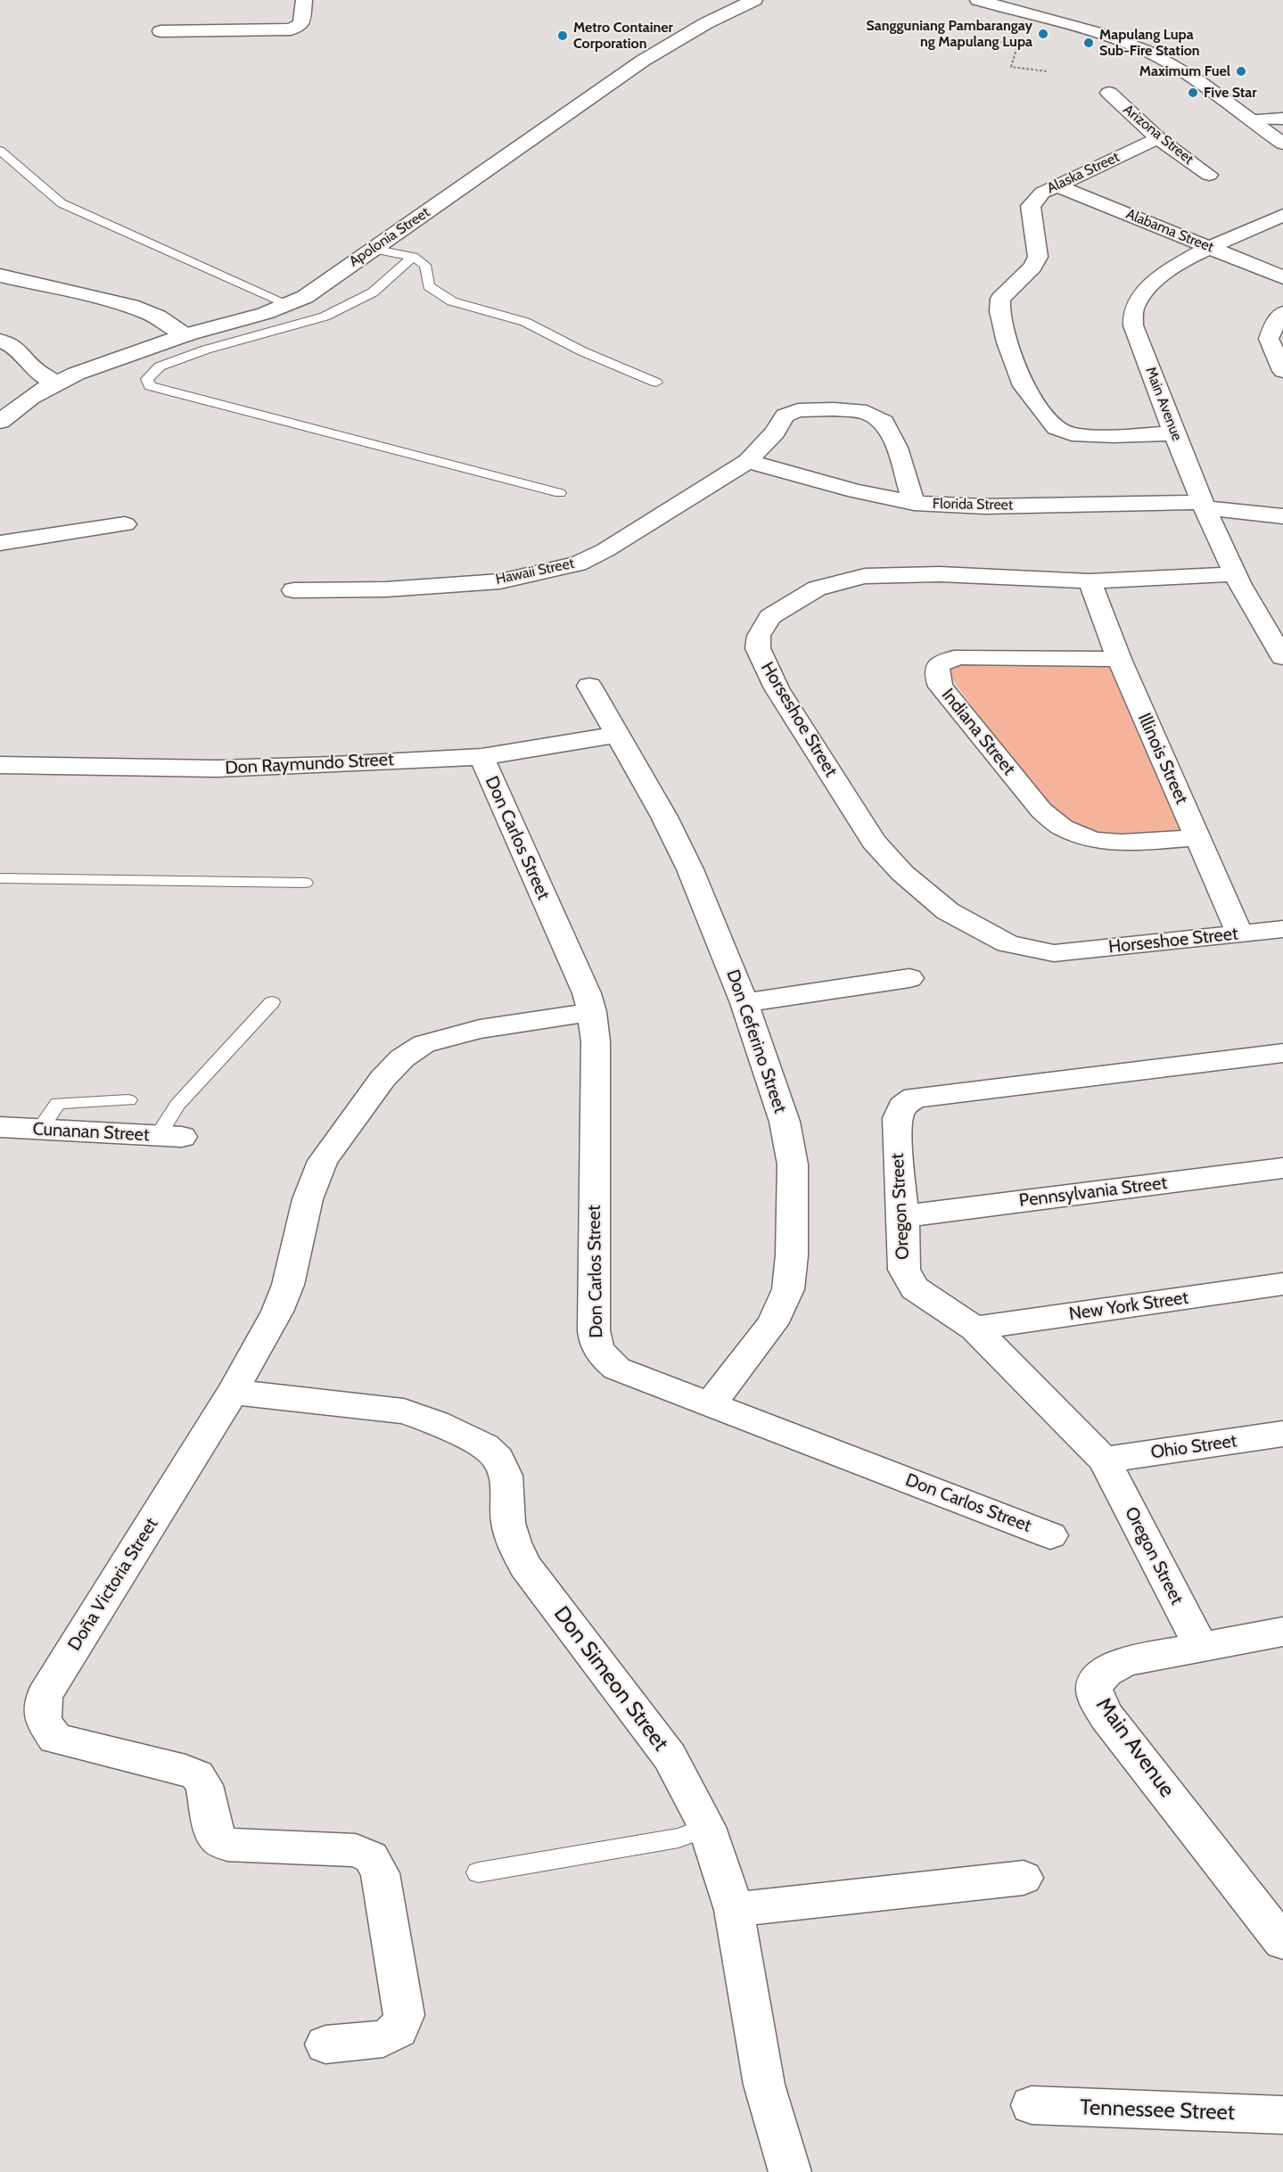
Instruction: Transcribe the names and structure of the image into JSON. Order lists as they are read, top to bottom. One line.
{"streets":{"street":["Arizona Street","Alaska Street","Alabama Street","Apolonia Street","Main Avenue","Florida Street","Hawaii Street","Horseshoe Street","Indiana Street","Illinois Street","Don Raymundo Street","Don Carlos Street","Don Ceferino Street","Cunanan Street","Pennsylvania Street","Oregon Street","New York Street","Ohio Street","Doña Victoria Street","Don Simeon Street","Tennessee Street"]},"crossings":[["Arizona Street","Alaska Street"],["Alaska Street","Alabama Street"],["Alaska Street","Main Avenue"],["Alabama Street","Main Avenue"],["Main Avenue","Florida Street"],["Main Avenue","Horseshoe Street"],["Main Avenue","Oregon Street"],["Florida Street","Hawaii Street"],["Horseshoe Street","Illinois Street"],["Indiana Street","Illinois Street"],["Don Raymundo Street","Don Carlos Street"],["Don Raymundo Street","Don Ceferino Street"],["Don Carlos Street","Don Ceferino Street"],["Don Carlos Street","Doña Victoria Street"],["Pennsylvania Street","Oregon Street"],["Oregon Street","New York Street"],["Oregon Street","Ohio Street"],["Doña Victoria Street","Don Simeon Street"]],"places":["Sangguniang Pambarangay ng Mapulang Lupa","Metro Container Corporation","Mapulang Lupa Sub-Fire Station","Maximum Fuel","Five Star"]}
